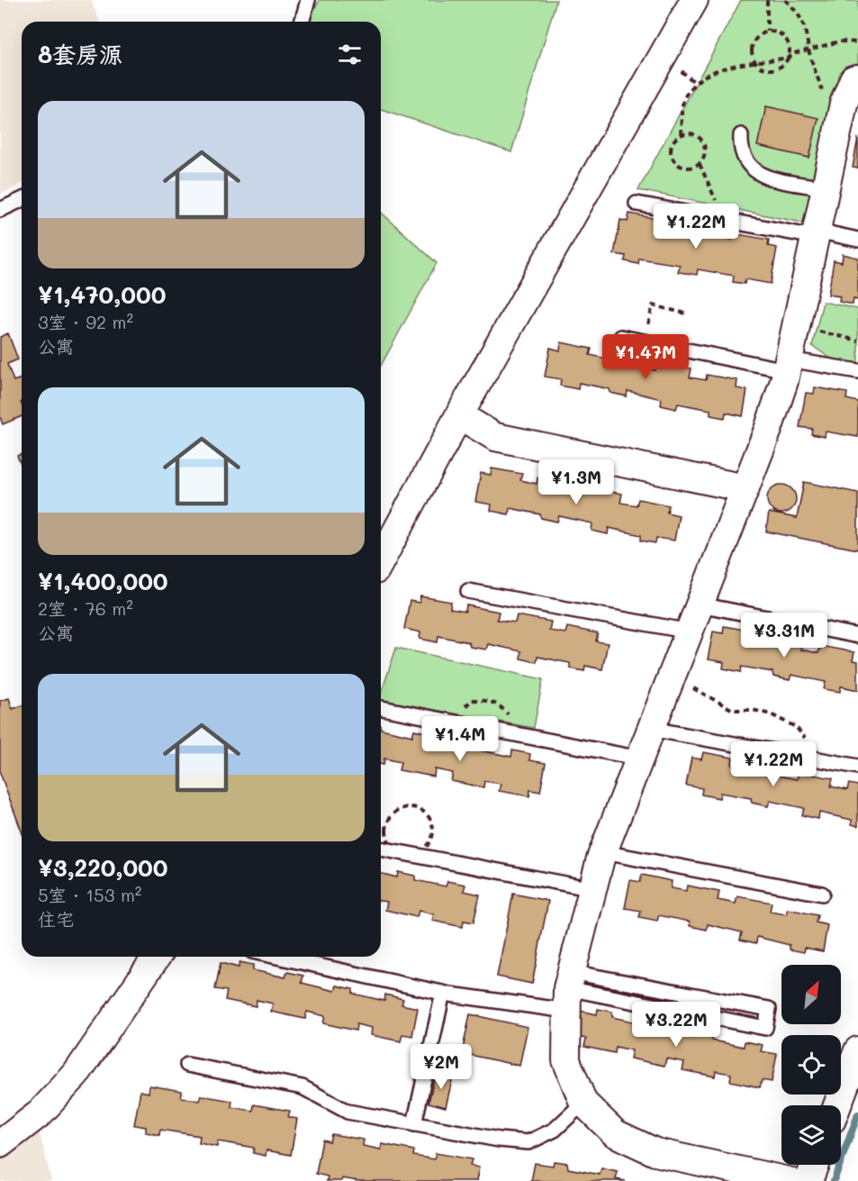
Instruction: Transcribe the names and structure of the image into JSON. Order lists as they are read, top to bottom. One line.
{"north":"top right","page":{"heading":"8套房源","list":[{"name":"¥1,470,000","note":"3室 · 92 m² · 公寓"},{"name":"¥1,400,000","note":"2室 · 76 m² · 公寓"},{"name":"¥3,220,000","note":"5室 · 153 m² · 住宅"}],"price":["¥1.22M","¥1.47M","¥1.3M","¥3.31M","¥1.4M","¥1.22M","¥3.22M","¥2M"]}}
